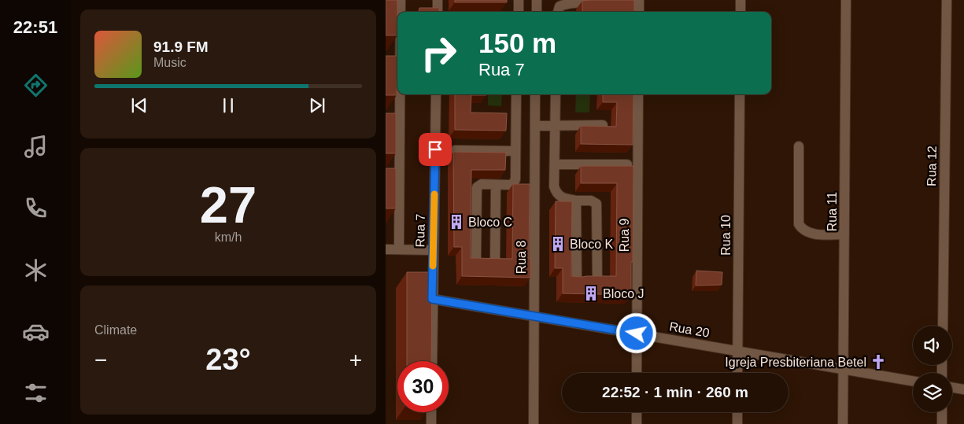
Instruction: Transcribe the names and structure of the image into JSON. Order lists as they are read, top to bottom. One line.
{"streets":{"street":["Rua 12","Rua 11","Rua 7","Rua 9","Rua 10","Rua 8","Rua 20"]},"crossings":[["Rua 11","Rua 20"],["Rua 7","Rua 20"],["Rua 9","Rua 20"],["Rua 10","Rua 20"],["Rua 8","Rua 20"]],"places":{"building":["Bloco C","Bloco K","Bloco J"],"church":["Igreja Presbiteriana Betel"]},"page":{"tabs":"22:51","turn":["150 m","Rua 7"],"song":["91.9 FM","Music"],"tile":[["27","km/h"],"Climate"],"heat":["−","23°","+"],"limit":"30","trip":"22:52 · 1 min · 260 m"}}
